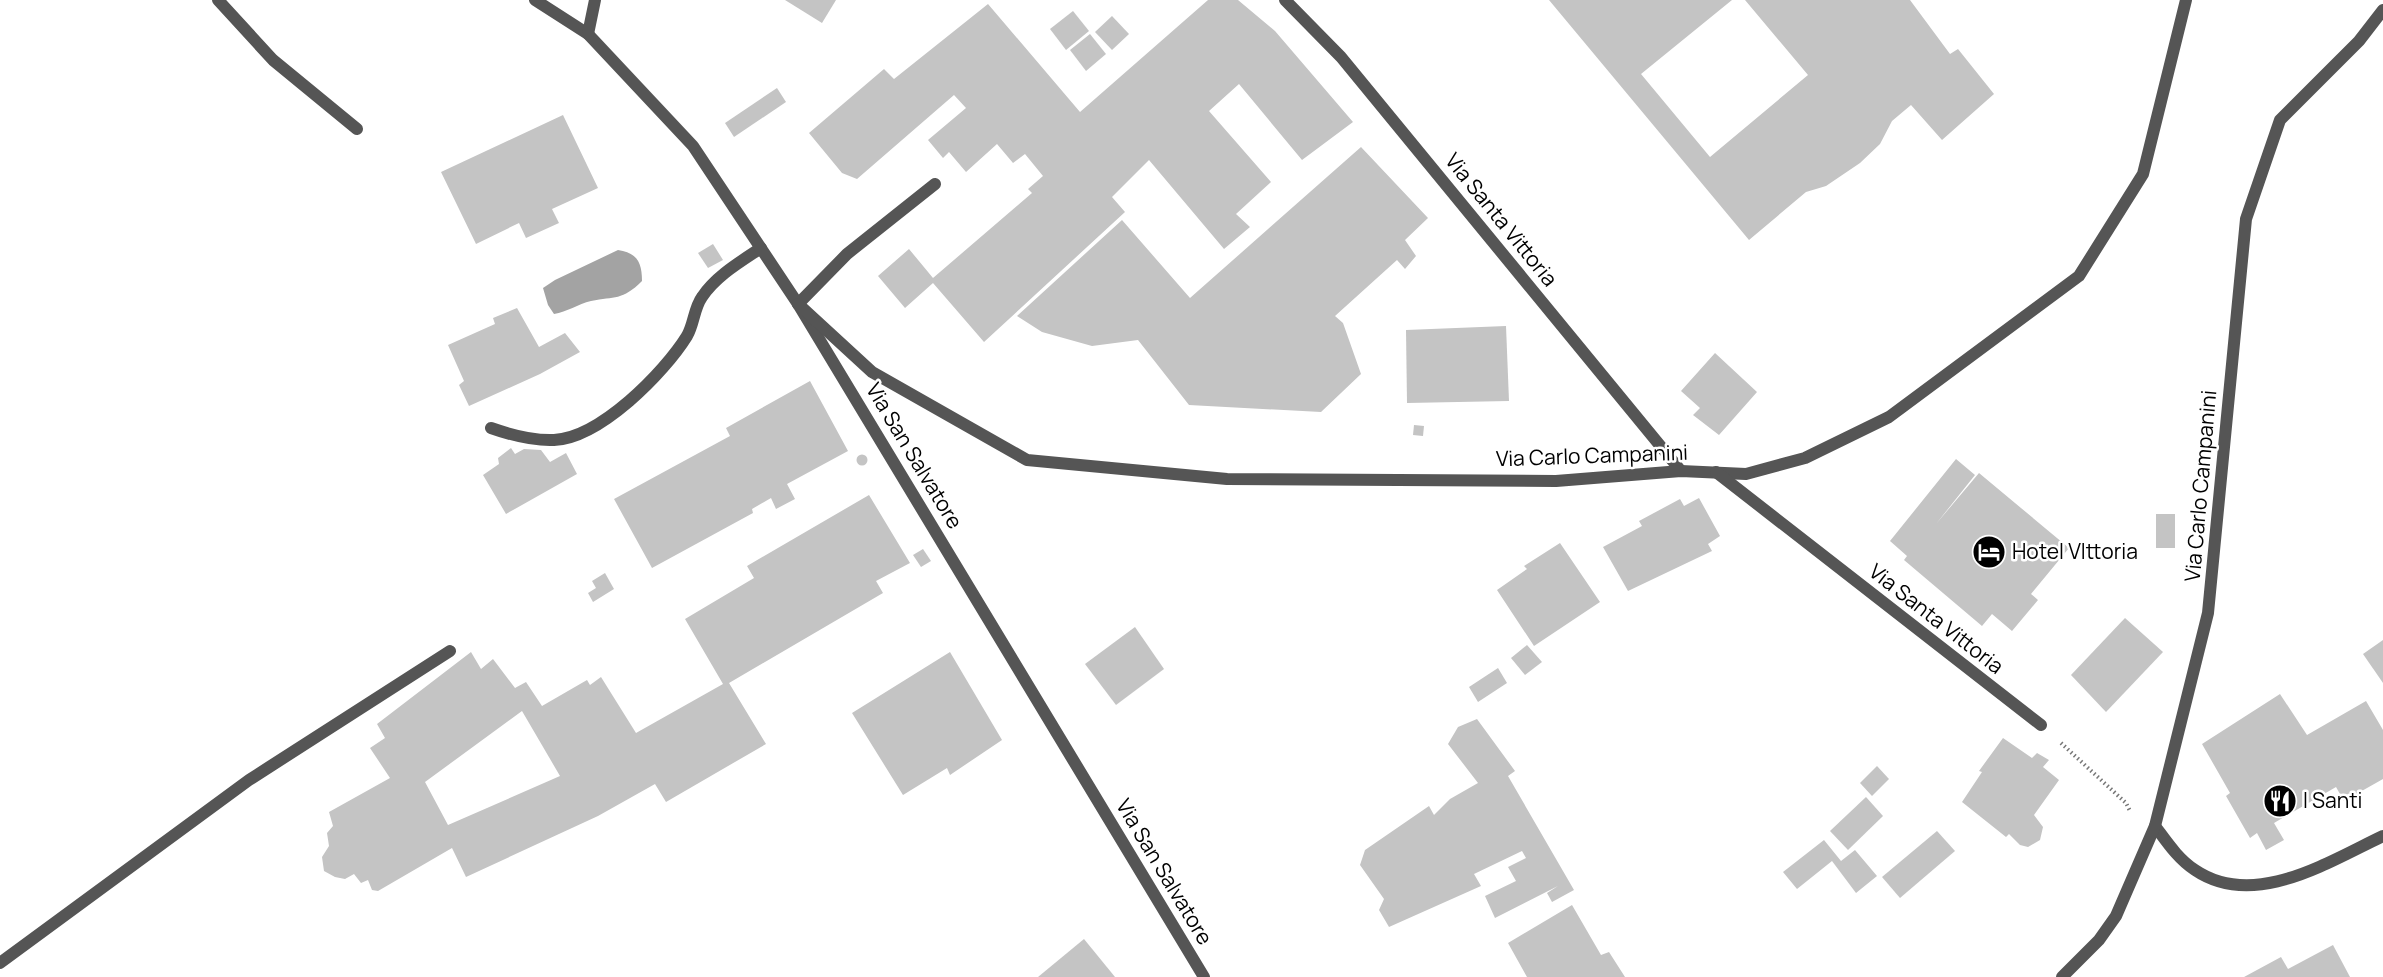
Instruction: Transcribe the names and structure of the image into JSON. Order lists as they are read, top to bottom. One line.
{"streets":{"street":["Via Santa Vittoria","Via San Salvatore","Via Carlo Campanini"]},"crossings":[["Via Santa Vittoria","Via Carlo Campanini"],["Via San Salvatore","Via Carlo Campanini"]],"places":{"hotel":["Hotel VIttoria"],"restaurant":["I Santi"]}}
